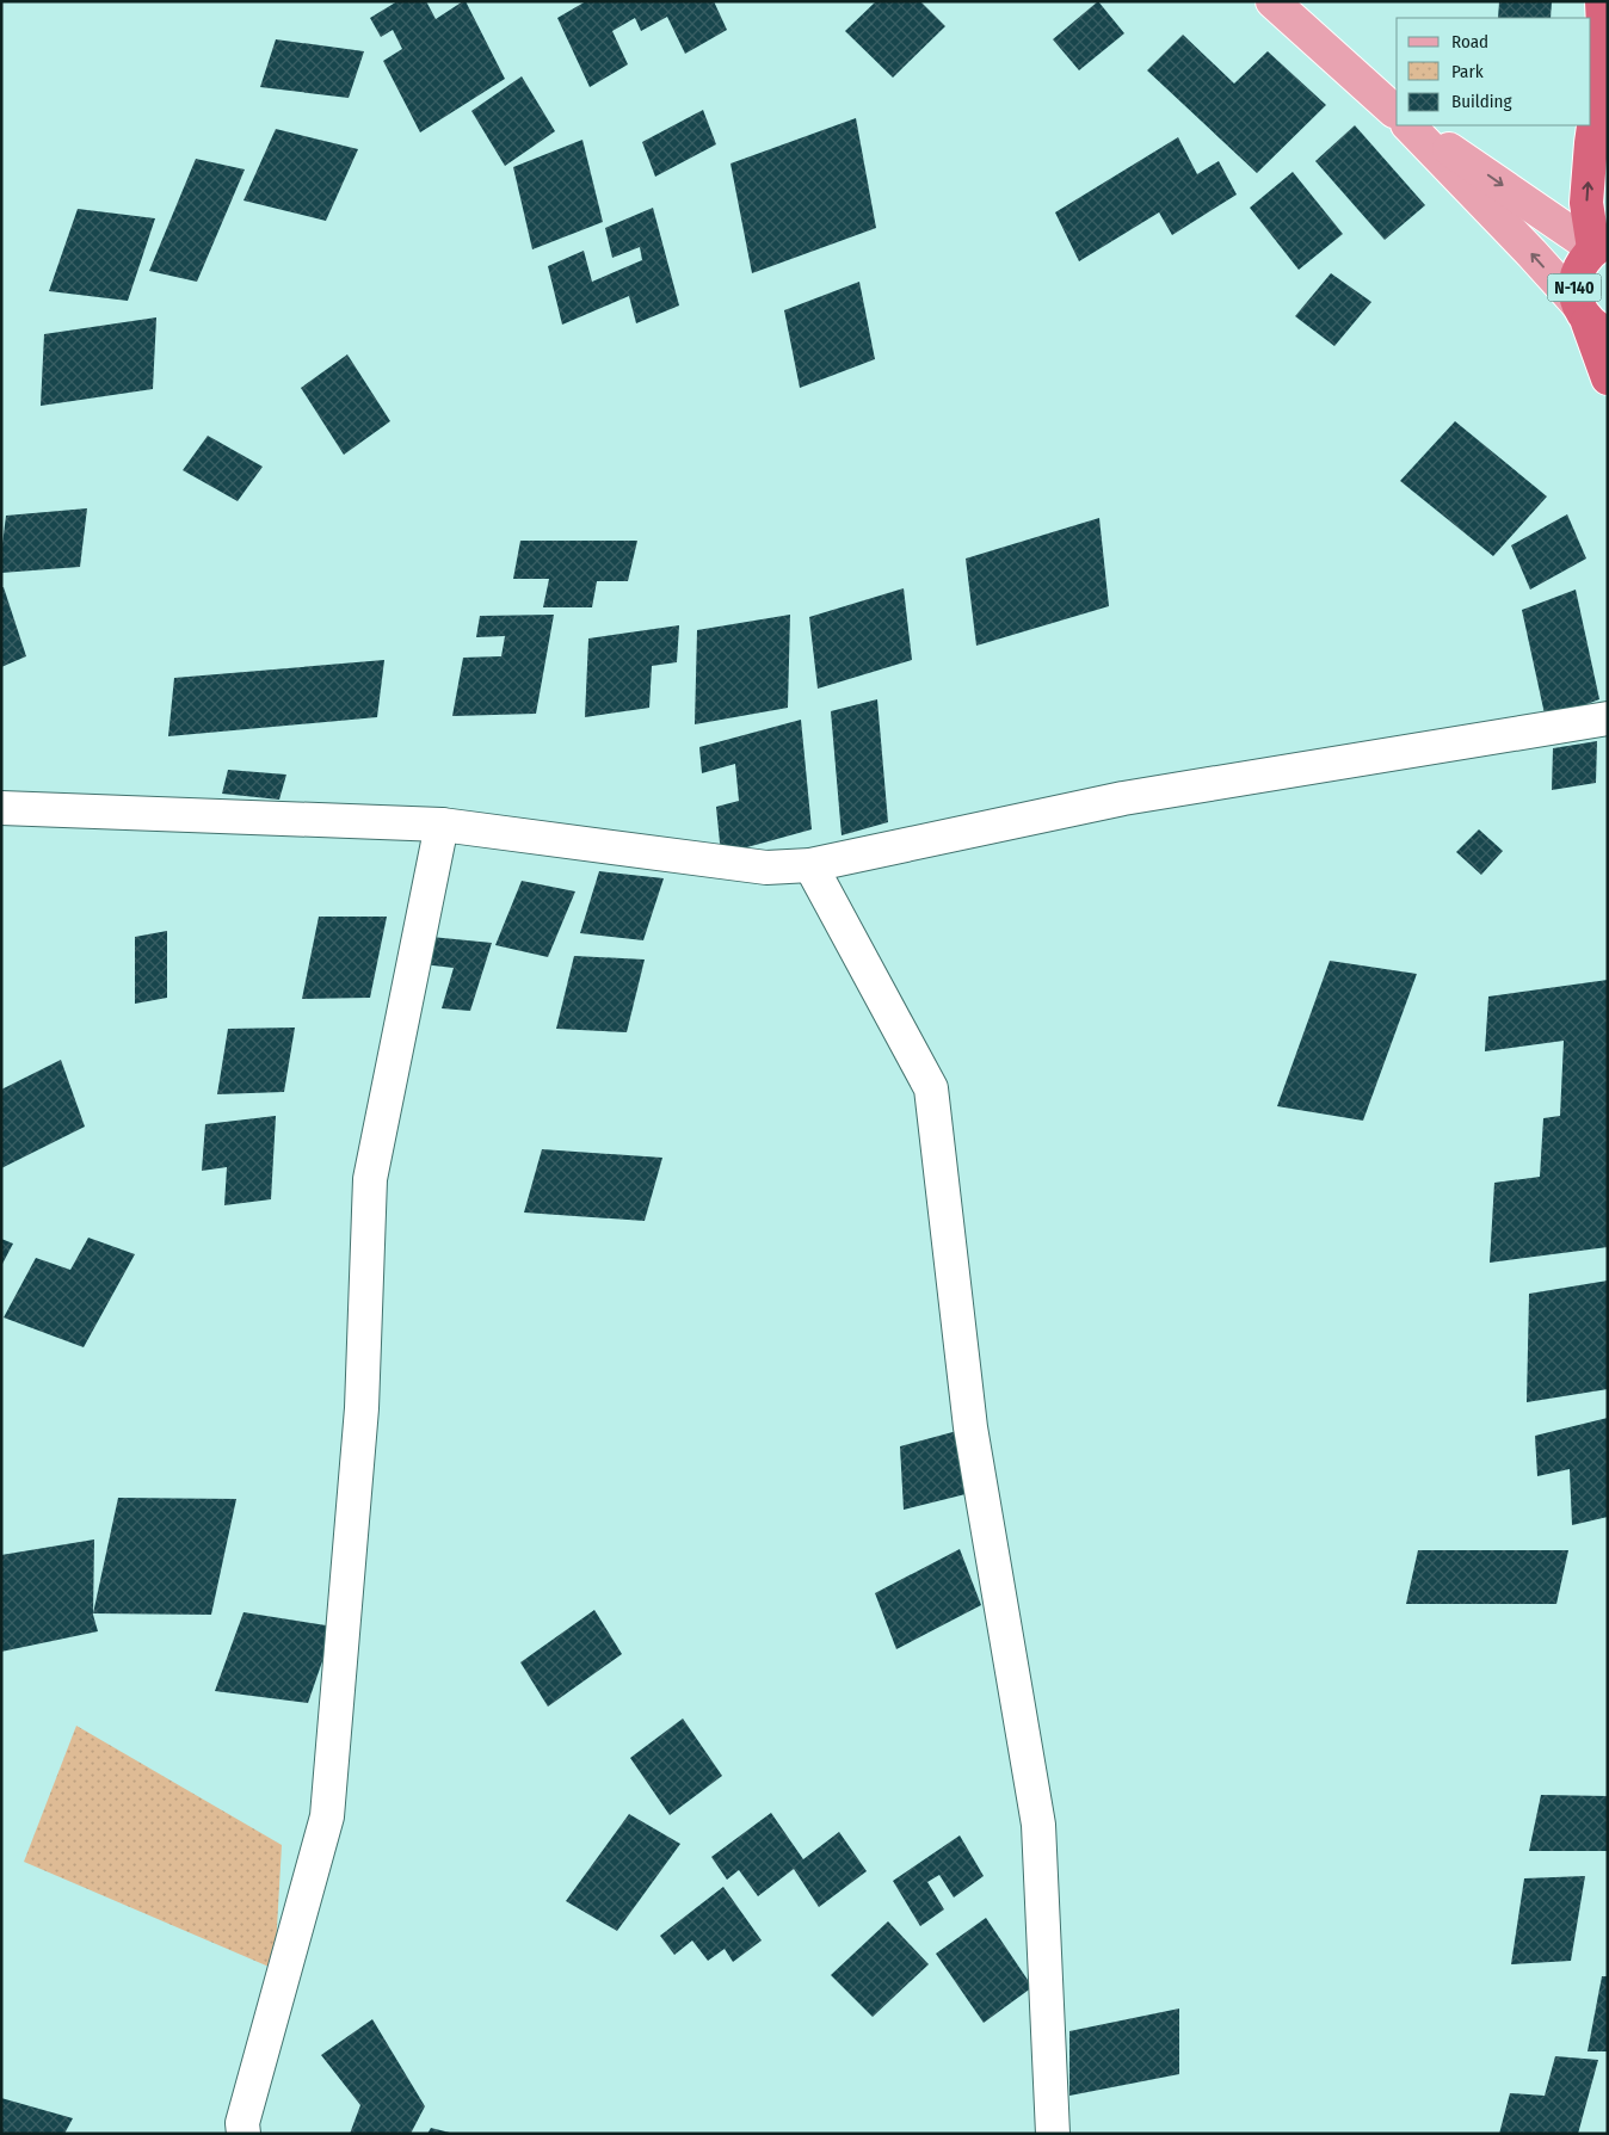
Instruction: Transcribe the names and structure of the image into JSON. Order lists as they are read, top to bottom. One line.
{"streets":{"highway":["N-140"]},"legend":["Road","Park","Building"]}
